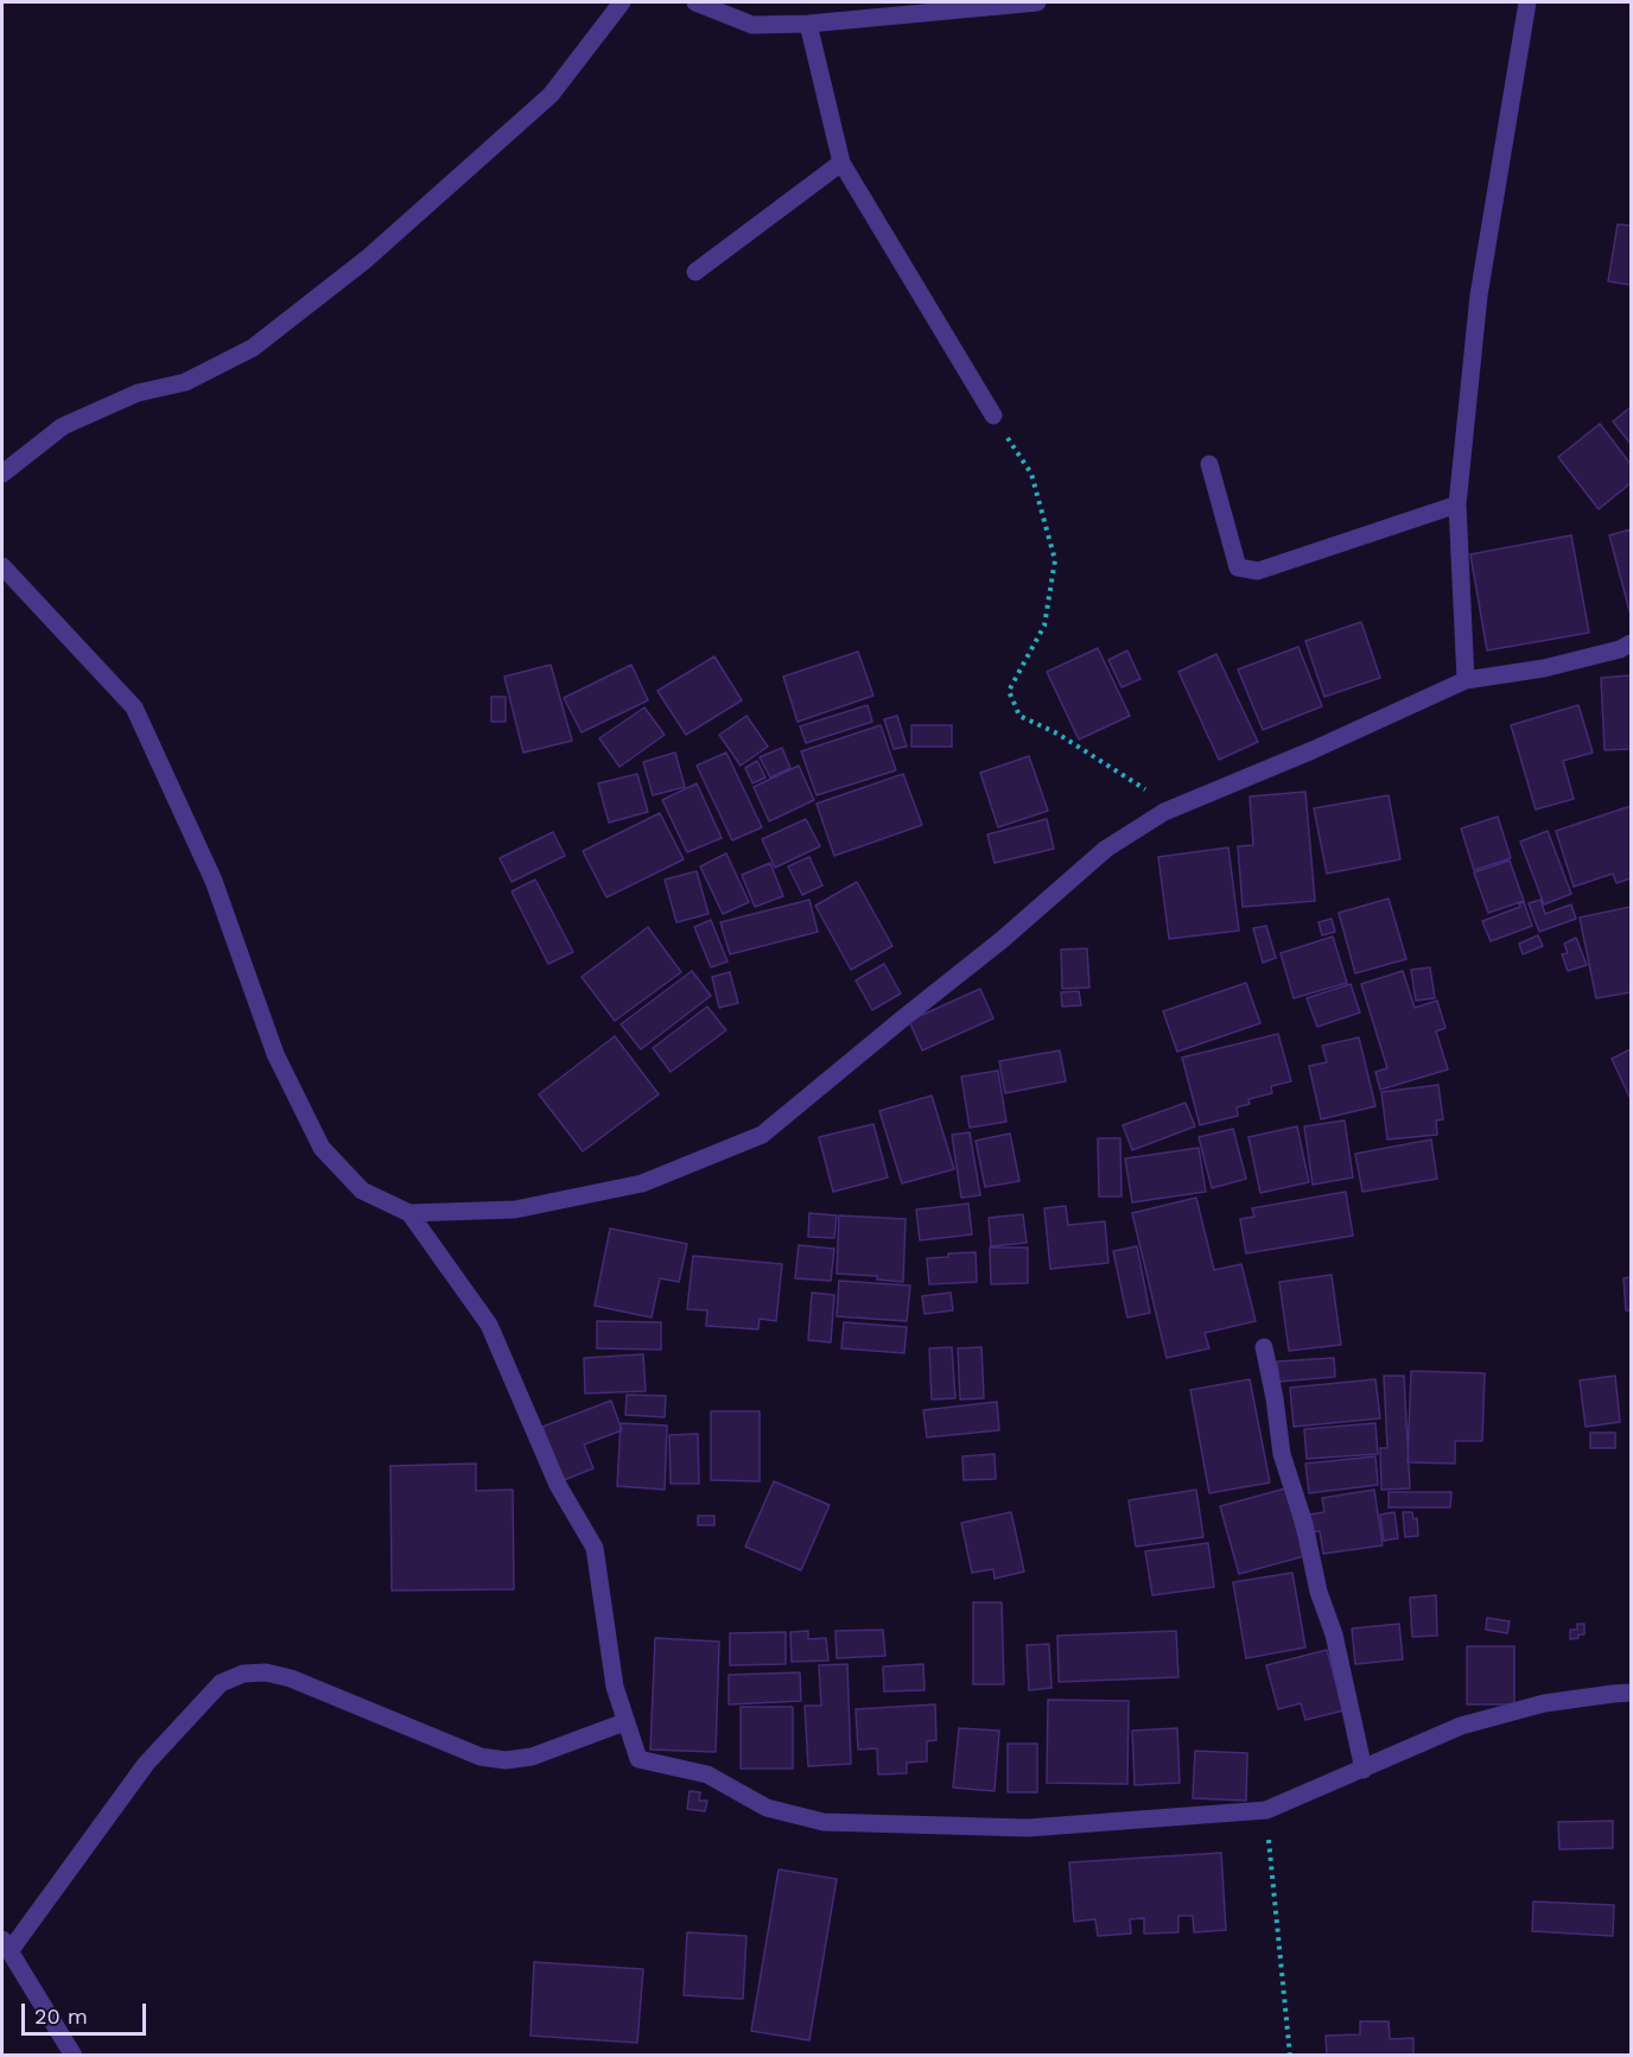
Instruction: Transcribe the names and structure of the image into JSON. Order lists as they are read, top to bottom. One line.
{"scale_bar":"20 m"}
